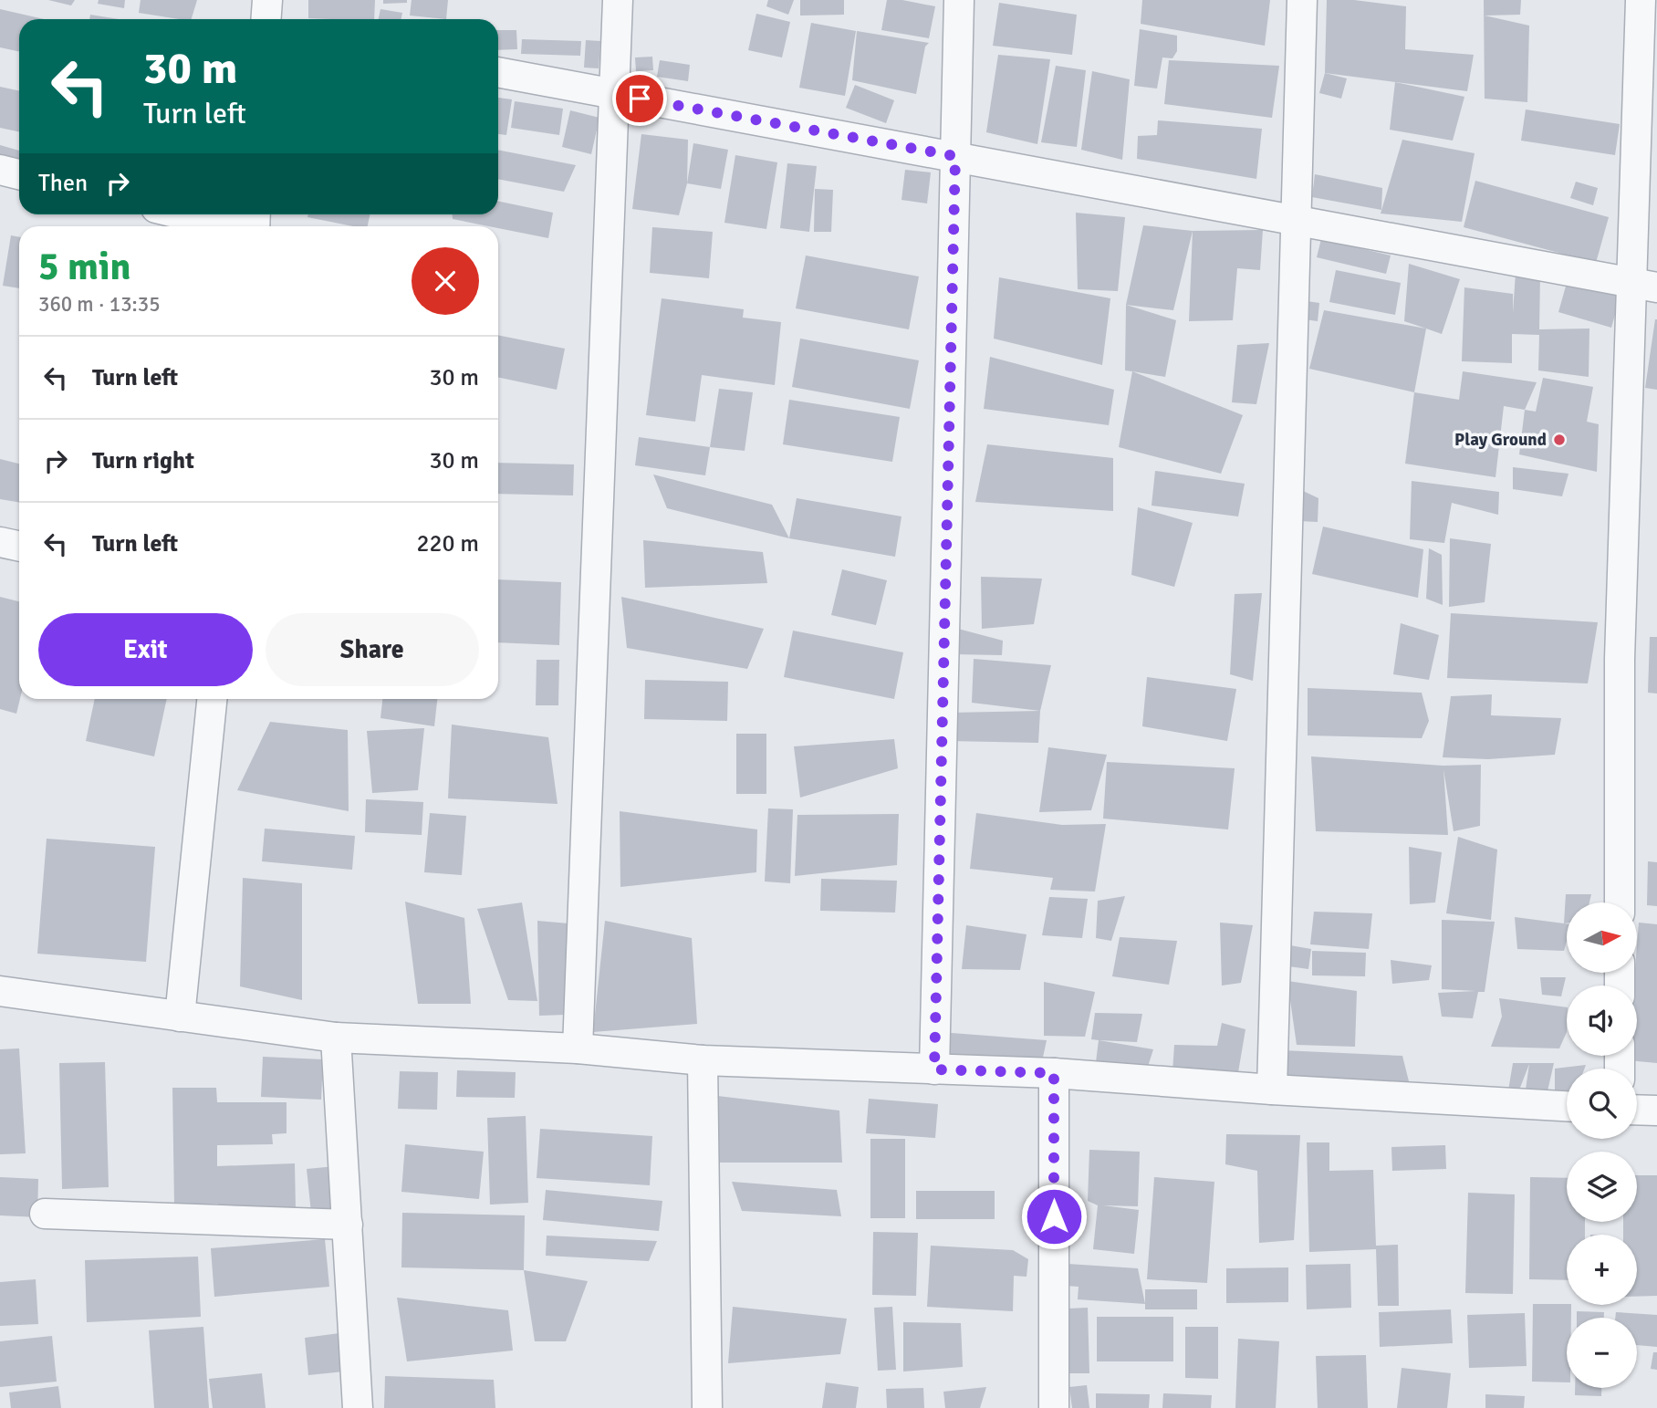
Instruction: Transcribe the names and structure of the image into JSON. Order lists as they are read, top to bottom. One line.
{"places":["Play Ground"],"north":"right","page":{"turn":["30 m","Turn left"],"then":"Then","heading":["5 min","360 m · 13:35"],"list":[{"name":"Turn left","value":"30 m"},{"name":"Turn right","value":"30 m"},{"name":"Turn left","value":"220 m"}],"buttons":["Exit","Share"],"map_buttons":["+","−"]}}
